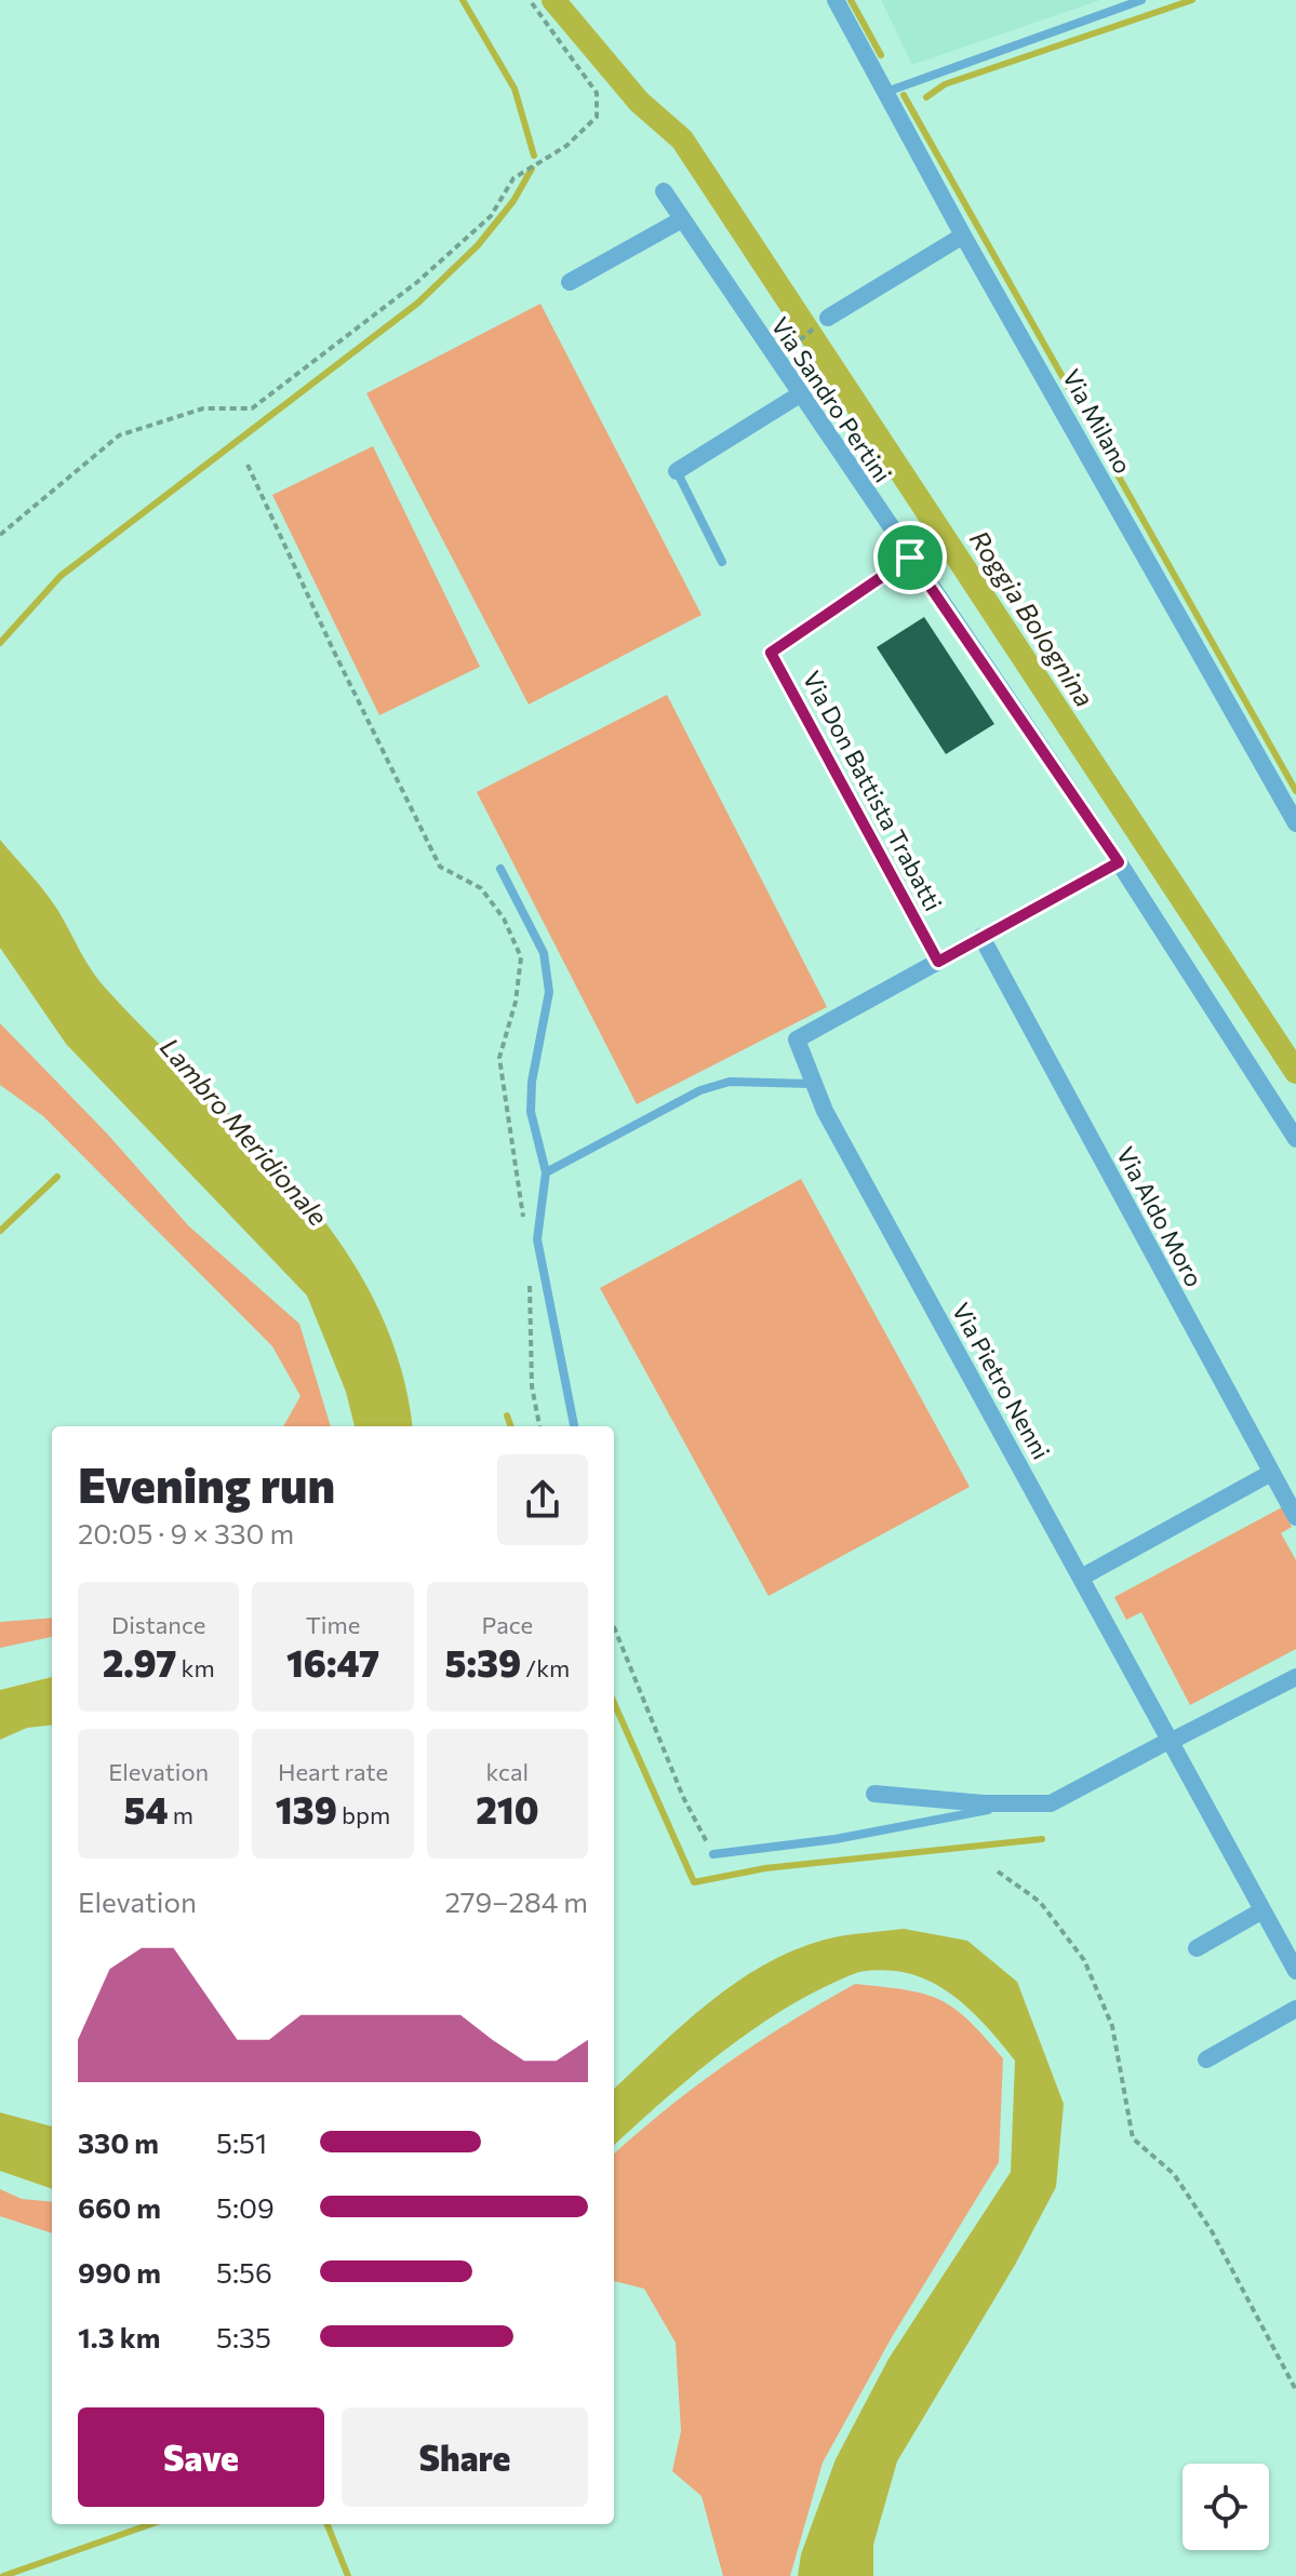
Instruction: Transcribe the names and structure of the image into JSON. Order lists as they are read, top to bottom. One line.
{"streets":{"street":["Via Sandro Pertini","Via Milano","Via Don Battista Trabatti","Via Aldo Moro","Via Pietro Nenni"]},"crossings":[["Via Sandro Pertini","Via Don Battista Trabatti"],["Via Don Battista Trabatti","Via Pietro Nenni"]],"water":["Roggia Bolognina","Lambro Meridionale"],"page":{"heading":["Evening run","20:05 · 9 × 330 m"],"stats":[["Distance","2.97 km"],["Time","16:47"],["Pace","5:39 /km"],["Elevation","54 m"],["Heart rate","139 bpm"],["kcal","210"]],"chart":["Elevation","279–284 m"],"list":[{"name":"330 m","note":"5:51"},{"name":"660 m","note":"5:09"},{"name":"990 m","note":"5:56"},{"name":"1.3 km","note":"5:35"}],"buttons":["Save","Share"]}}
